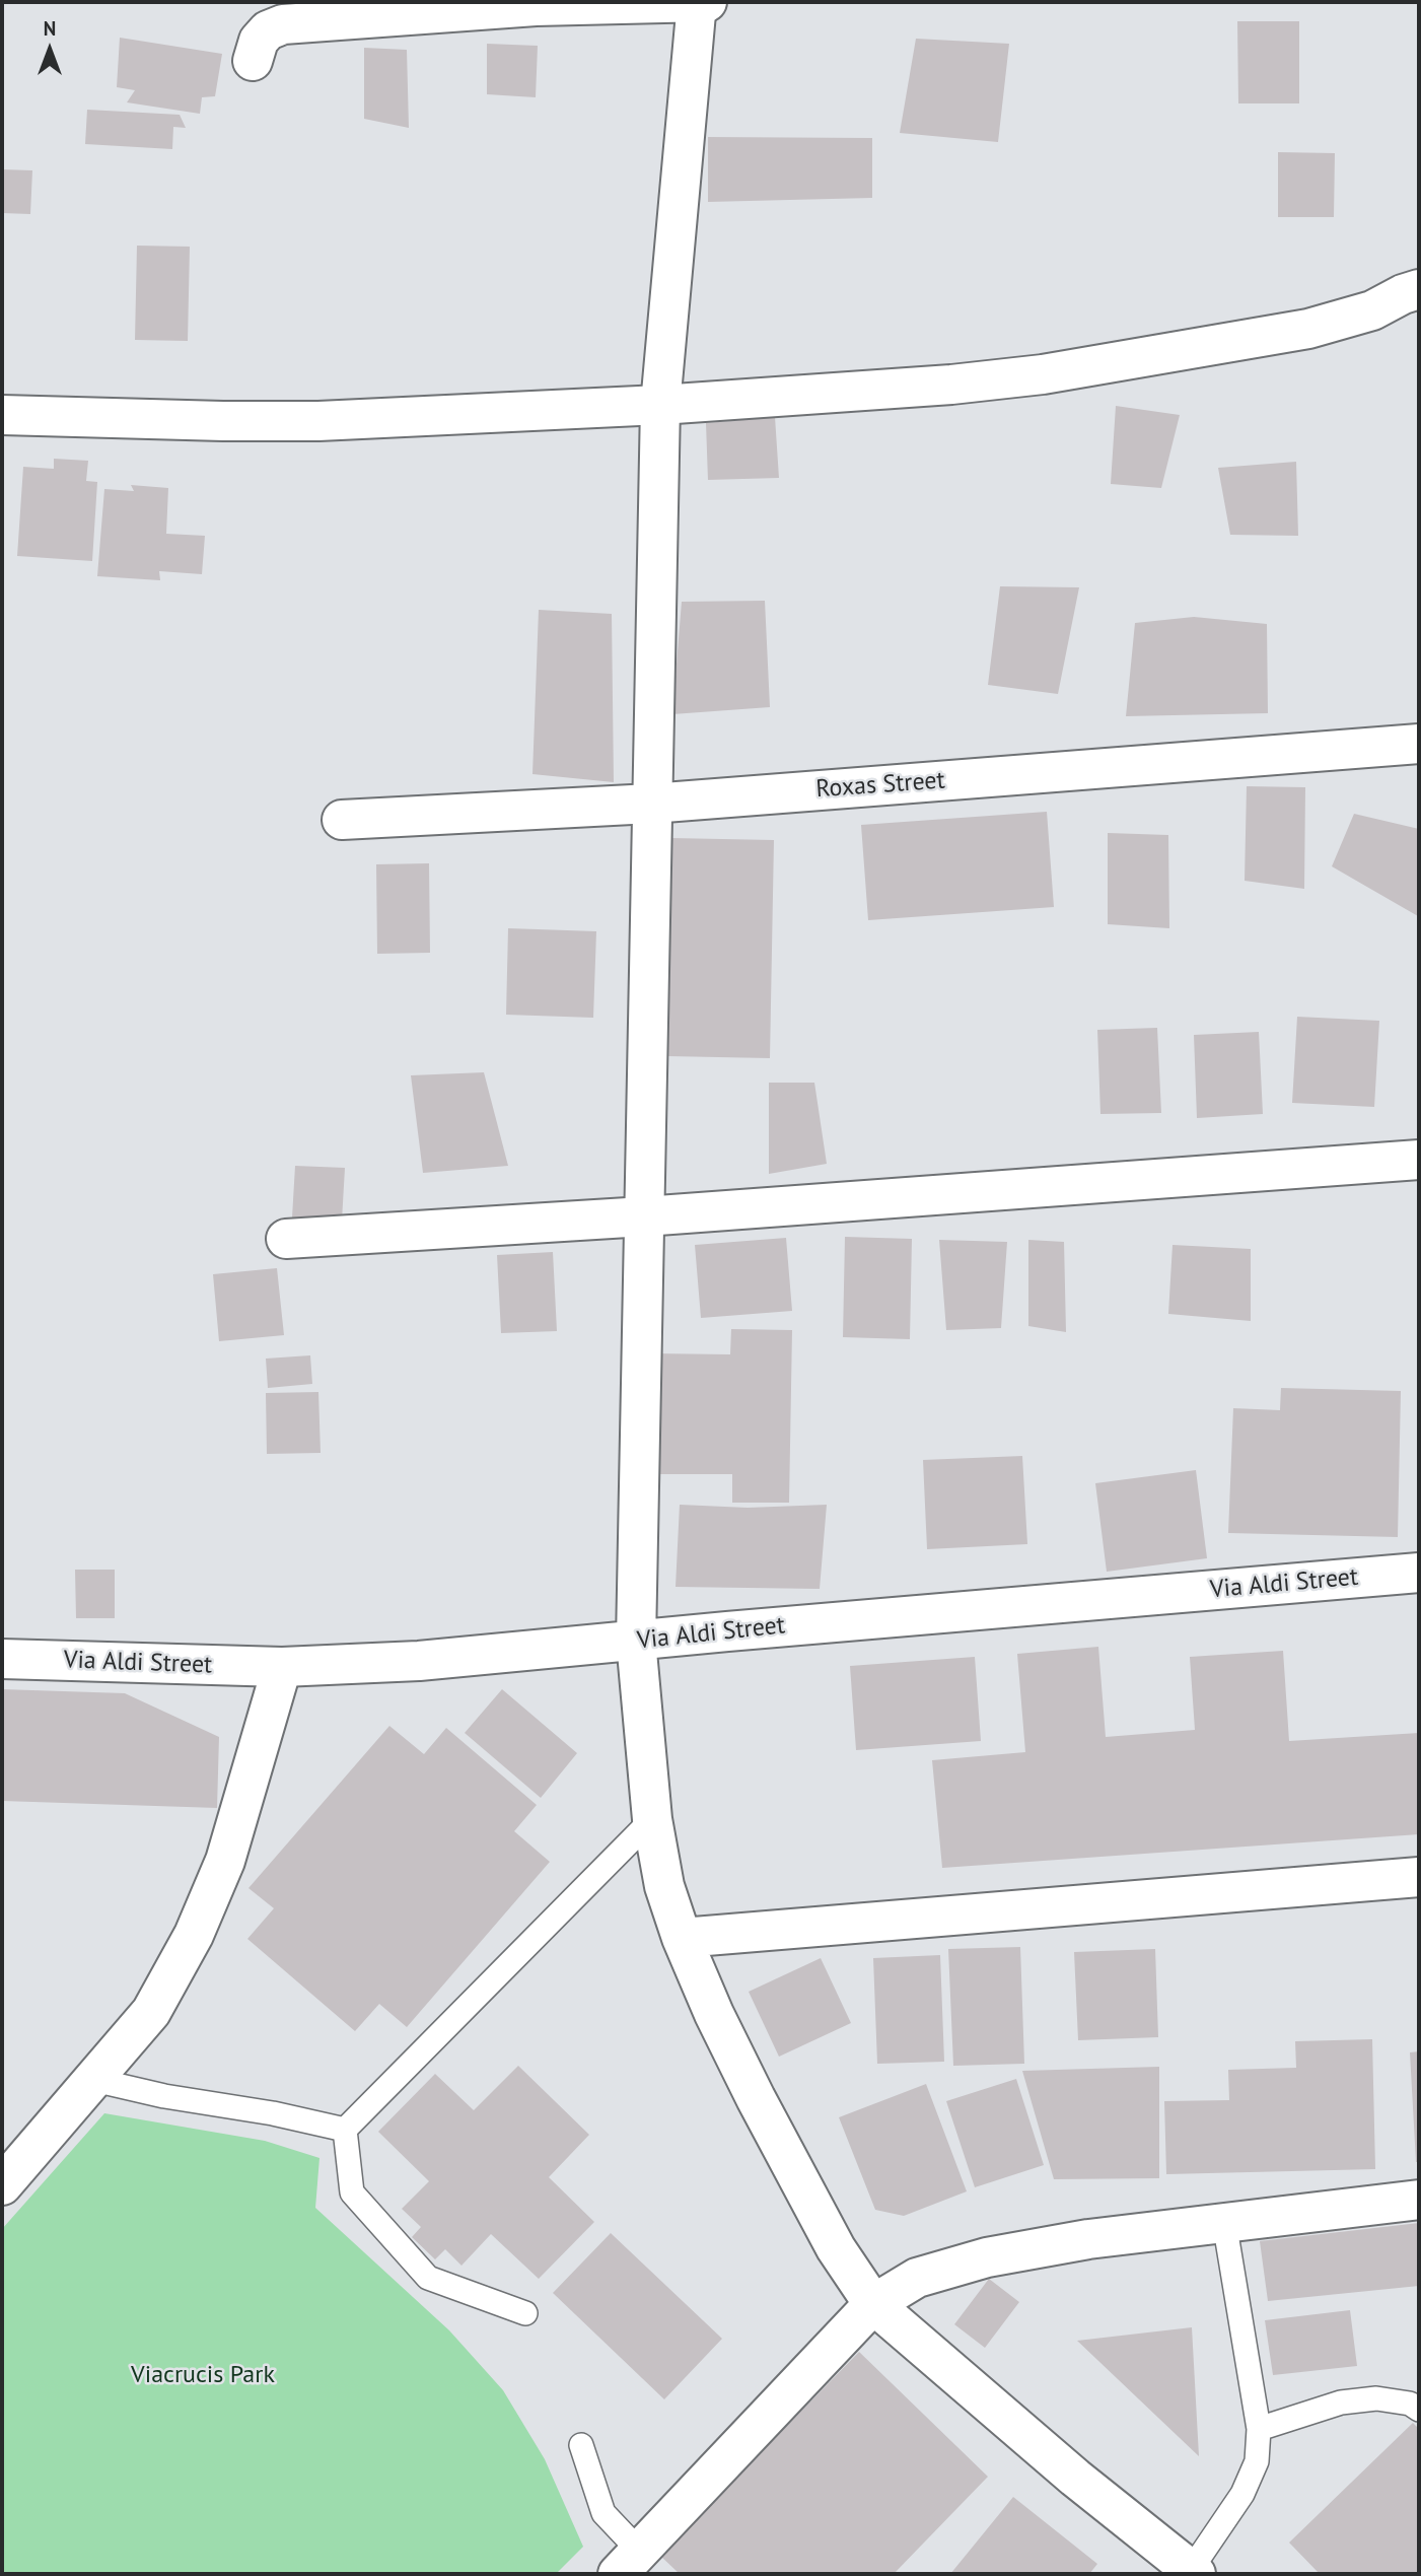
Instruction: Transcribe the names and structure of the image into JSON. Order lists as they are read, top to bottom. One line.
{"streets":{"street":["Roxas Street","Via Aldi Street"]},"parks":["Viacrucis Park"],"north":"top"}
